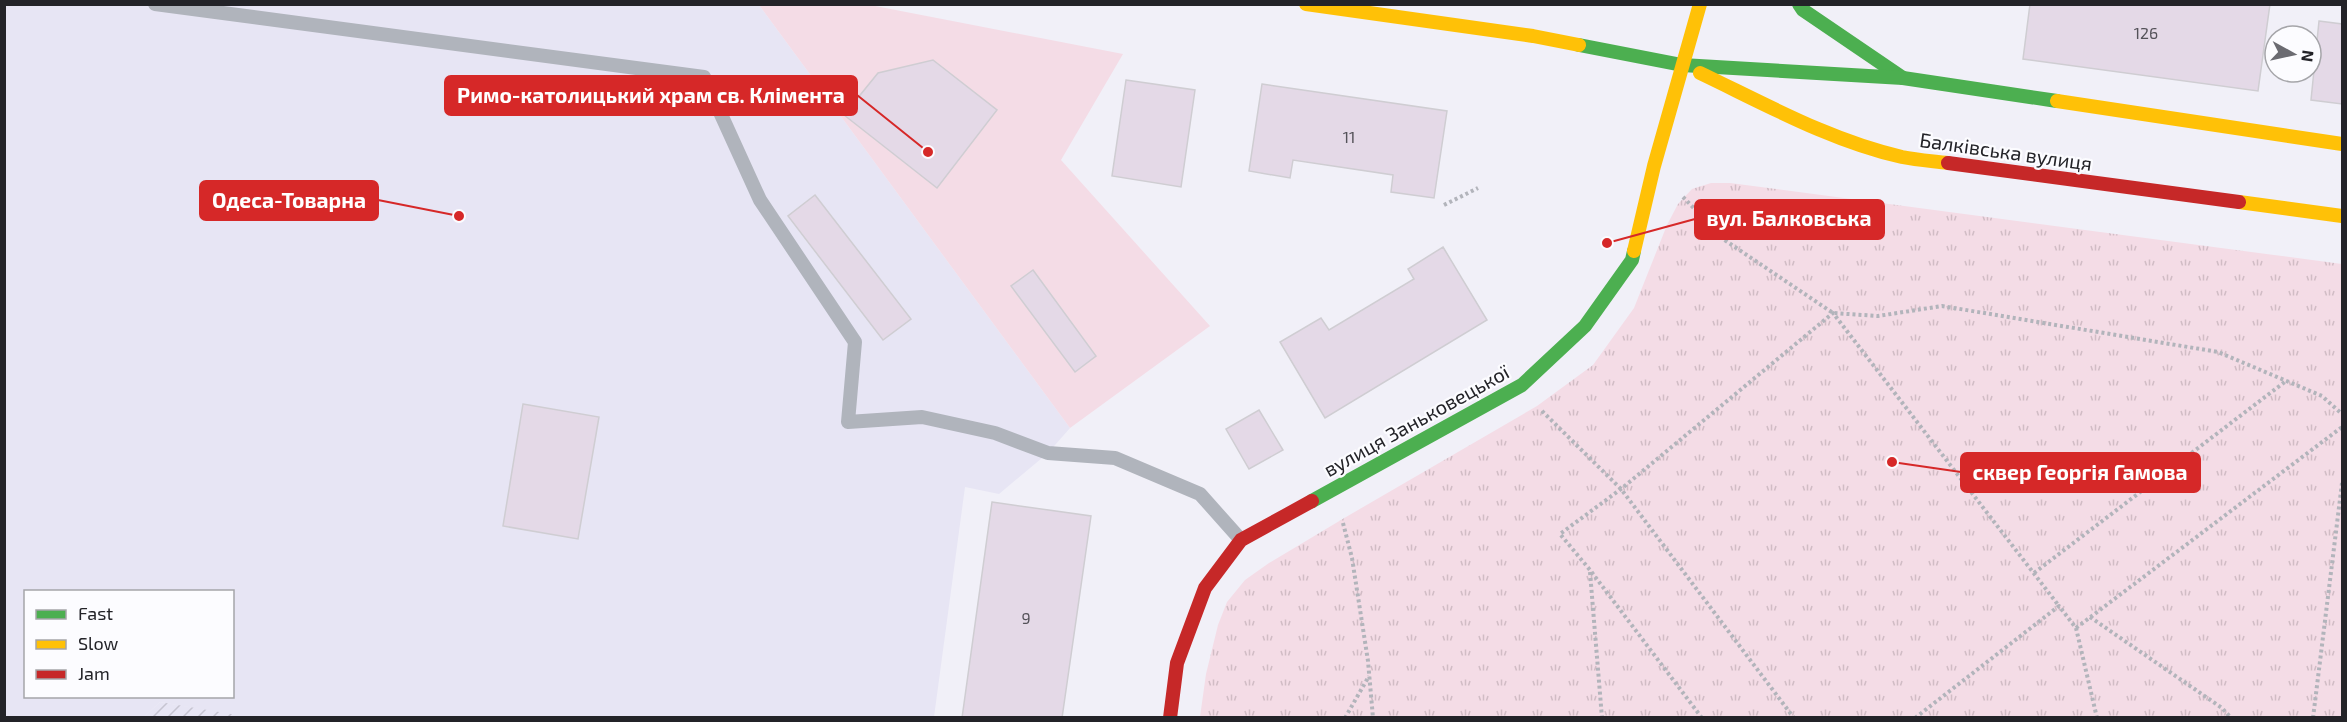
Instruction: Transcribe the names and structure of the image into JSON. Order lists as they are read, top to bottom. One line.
{"streets":{"street":["Балківська вулиця","вулиця Заньковецької"]},"crossings":[["Балківська вулиця","вулиця Заньковецької"]],"places":["Римо-католицький храм св. Клімента","Одеса-Товарна","вул. Балковська","сквер Георгія Гамова"],"house_numbers":["126","11","9"],"legend":["Fast","Slow","Jam"],"north":"right"}
